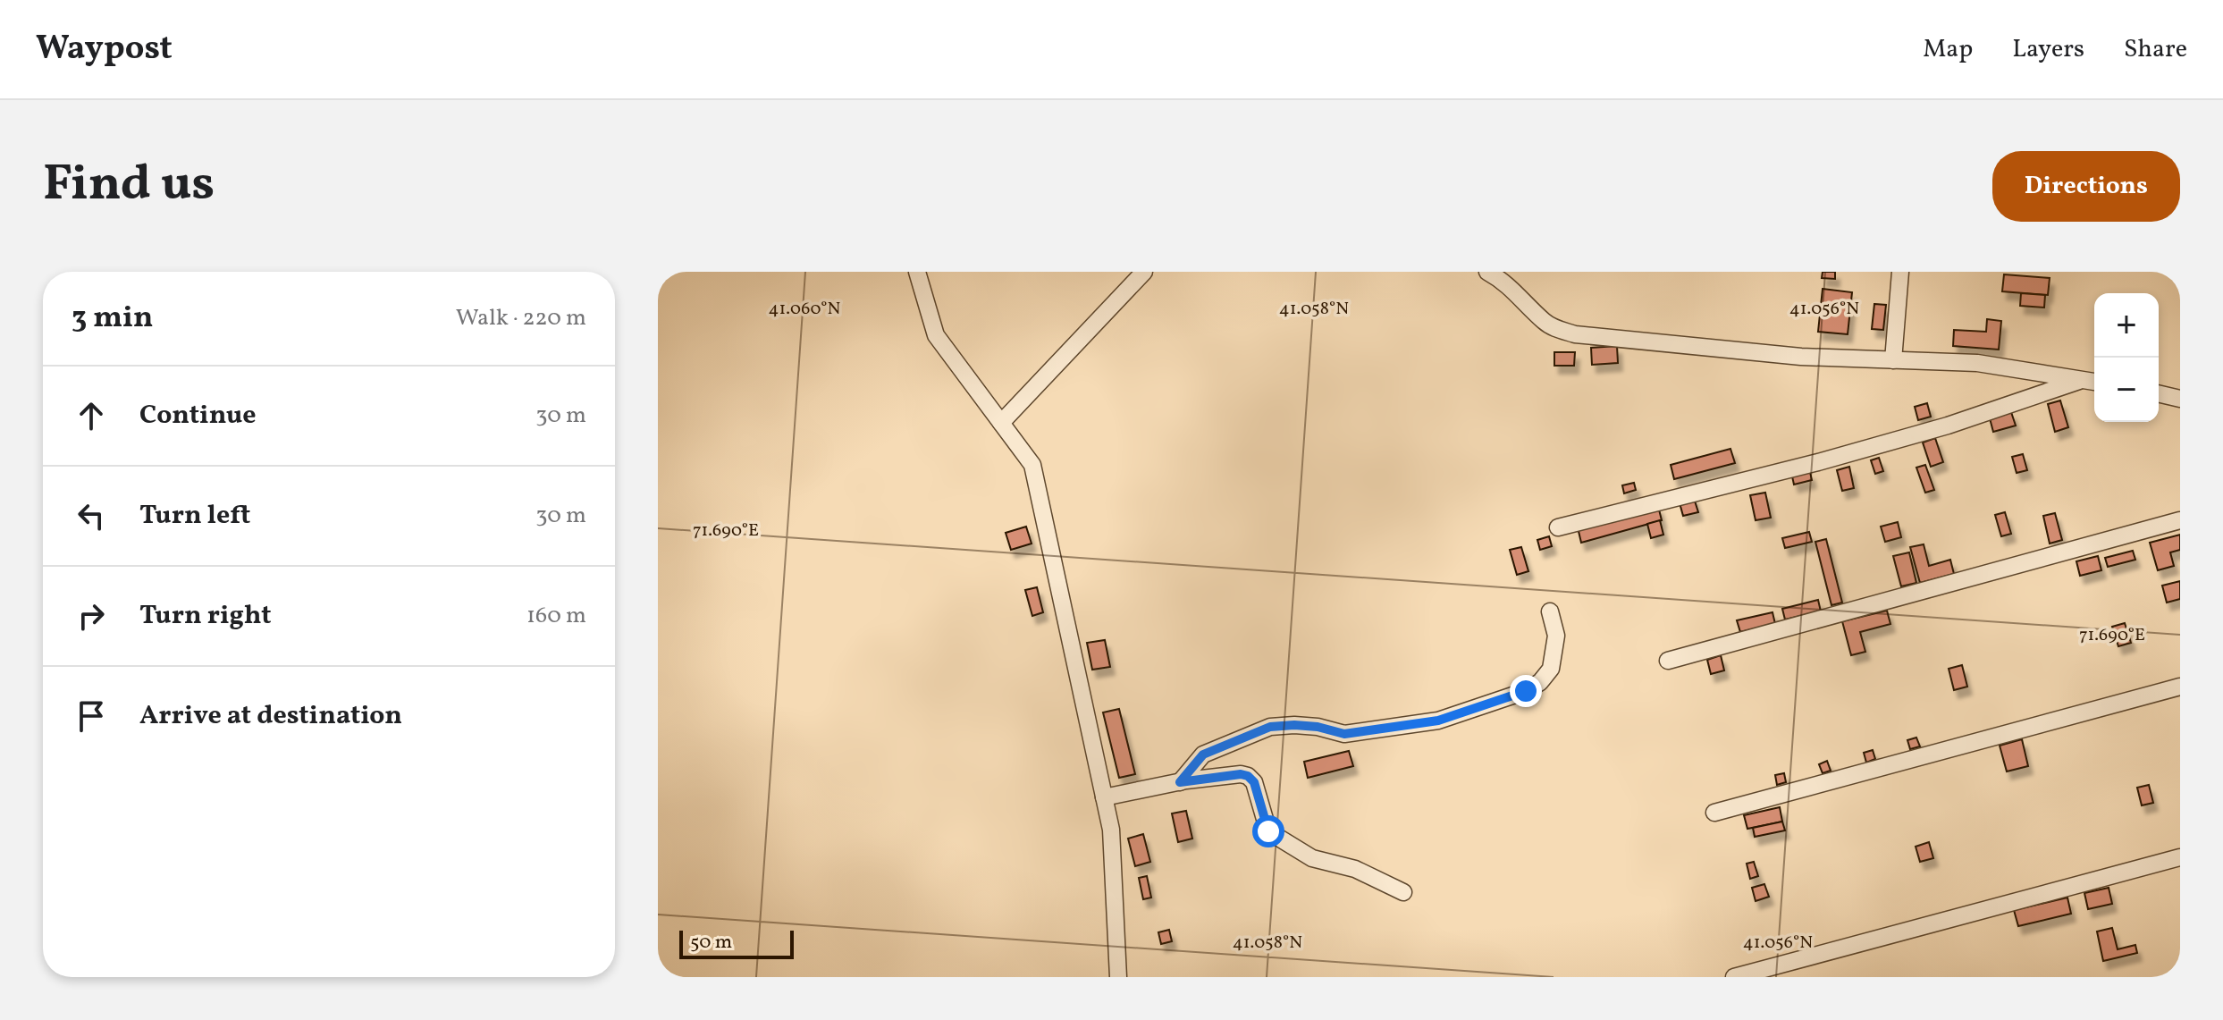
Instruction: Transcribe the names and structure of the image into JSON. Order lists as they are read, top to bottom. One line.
{"scale_bar":"50 m","page":{"header":"Waypost","nav":["Map","Layers","Share"],"title":"Find us","buttons":"Directions","heading":["3 min","Walk · 220 m"],"map_buttons":["+","−"],"list":[["Continue","30 m"],["Turn left","30 m"],["Turn right","160 m"],"Arrive at destination"],"scale":"50 m"},"coordinates":["41.060°N","41.058°N","41.056°N","71.690°E"]}
